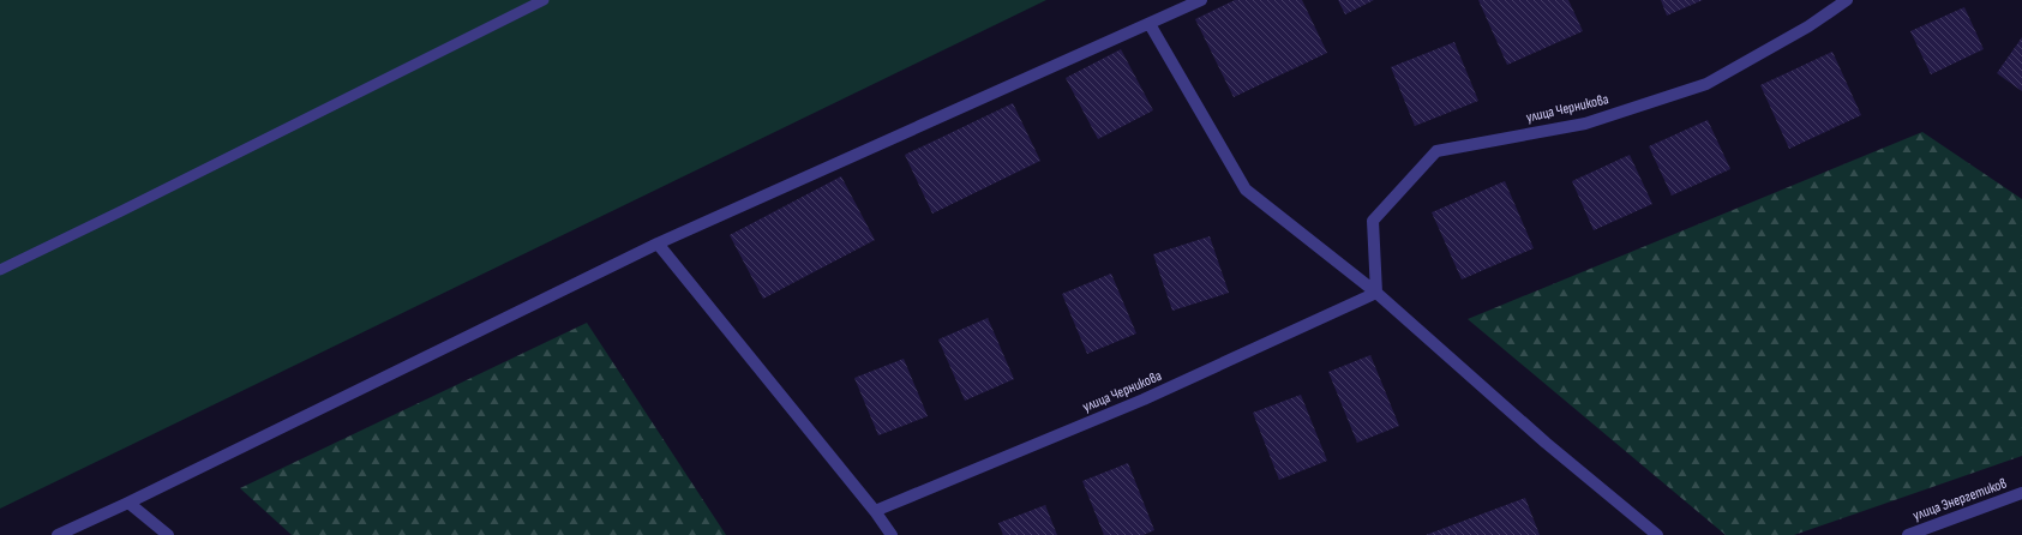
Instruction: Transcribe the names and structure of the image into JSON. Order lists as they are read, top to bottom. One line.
{"streets":{"street":["улица Черникова","улица Энергетиков"]}}
